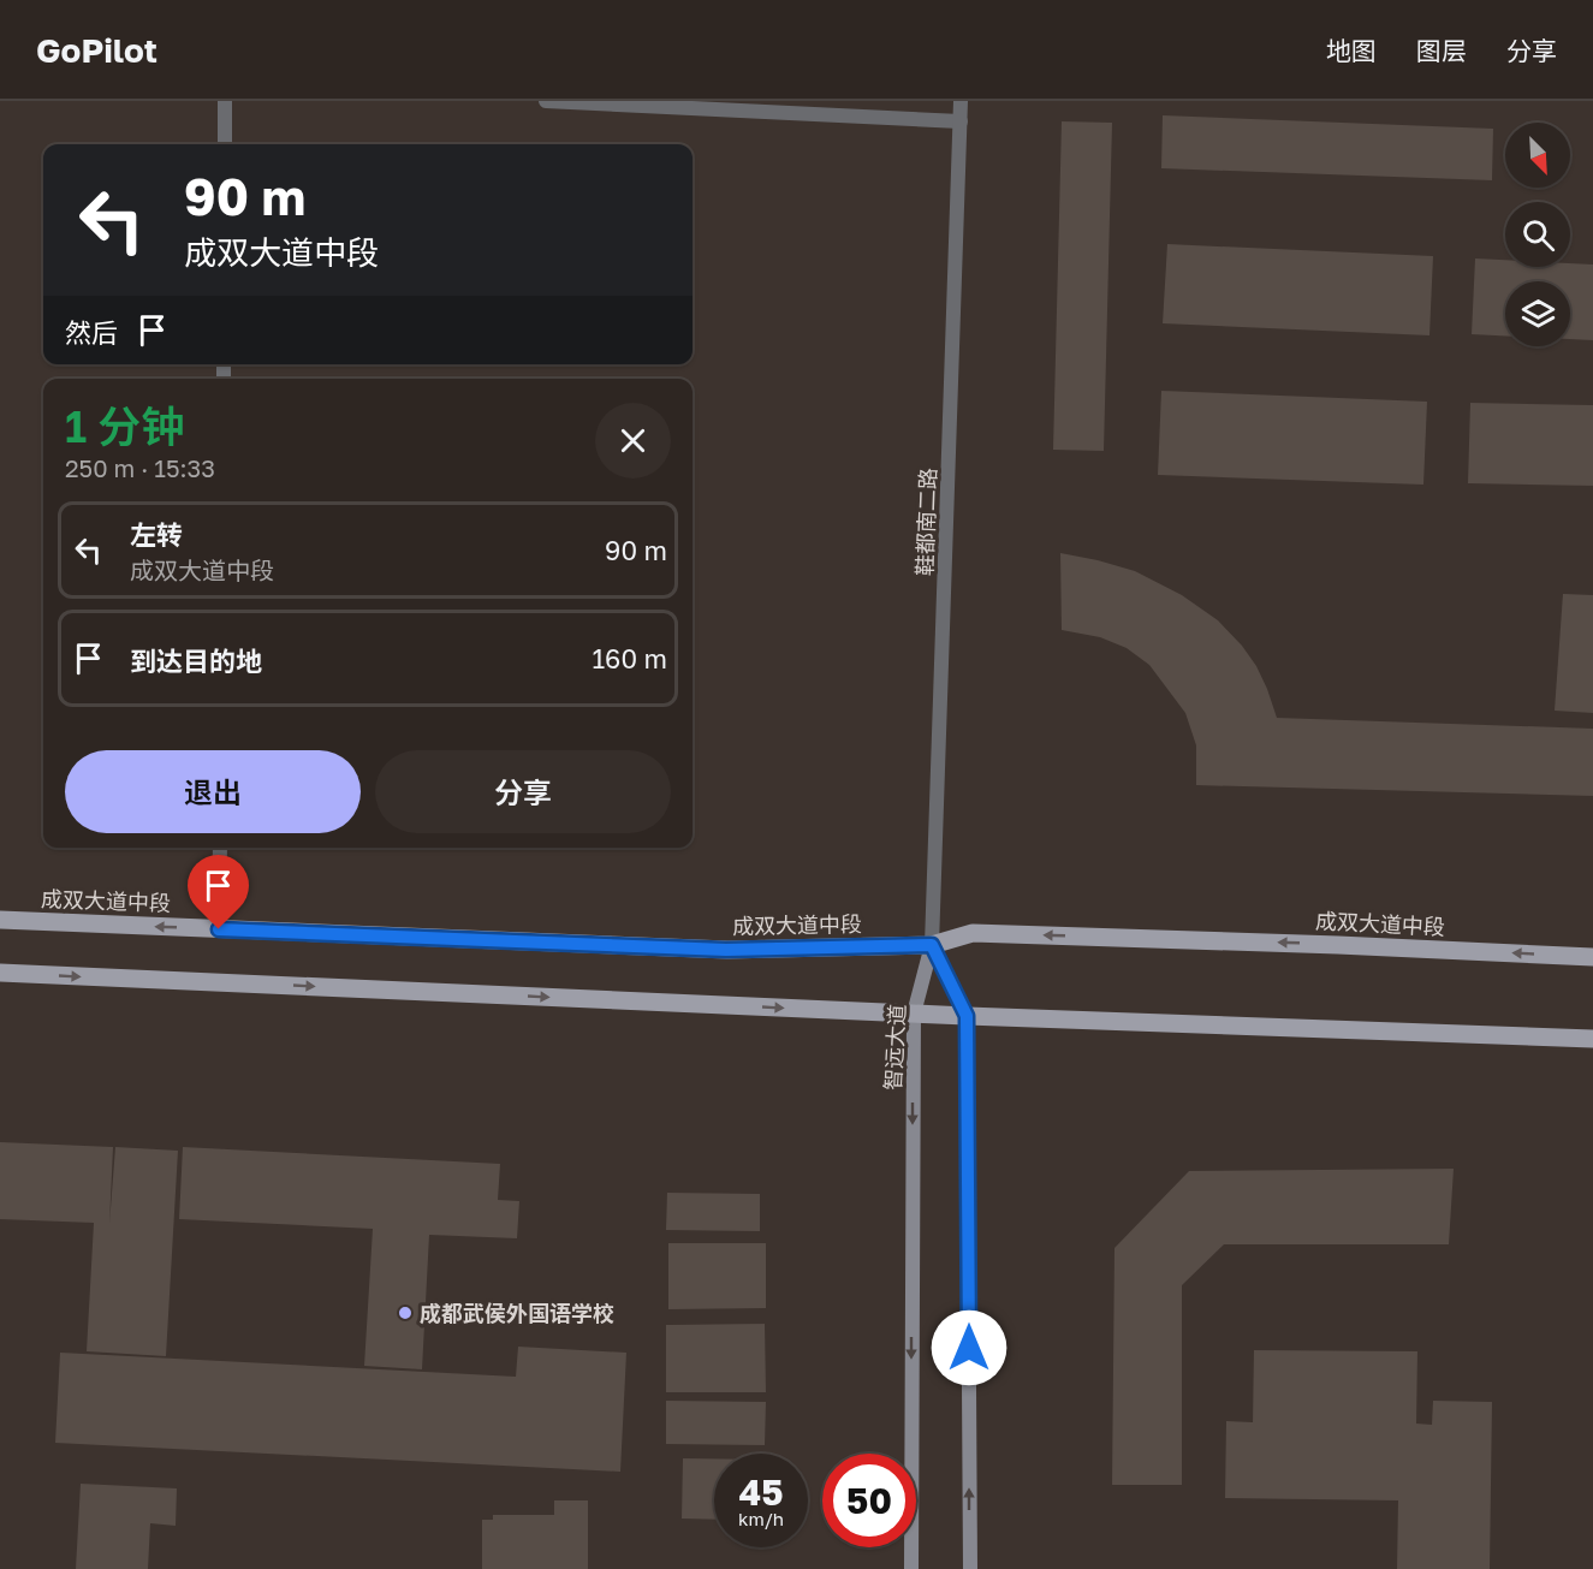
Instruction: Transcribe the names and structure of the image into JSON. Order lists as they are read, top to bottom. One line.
{"streets":{"main road":["成双大道中段","智远大道"],"street":["鞋都南二路"]},"crossings":[["鞋都南二路","成双大道中段"],["鞋都南二路","智远大道"],["成双大道中段","智远大道"]],"places":["成都武侯外国语学校"],"north":"bottom right","page":{"header":"GoPilot","nav":["地图","图层","分享"],"turn":["90 m","成双大道中段"],"then":"然后","heading":["1 分钟","250 m · 15:33"],"list":[{"name":"左转","note":"成双大道中段","value":"90 m"},{"name":"到达目的地","value":"160 m"}],"buttons":["退出","分享"],"speed":"45 km/h","limit":"50"}}
